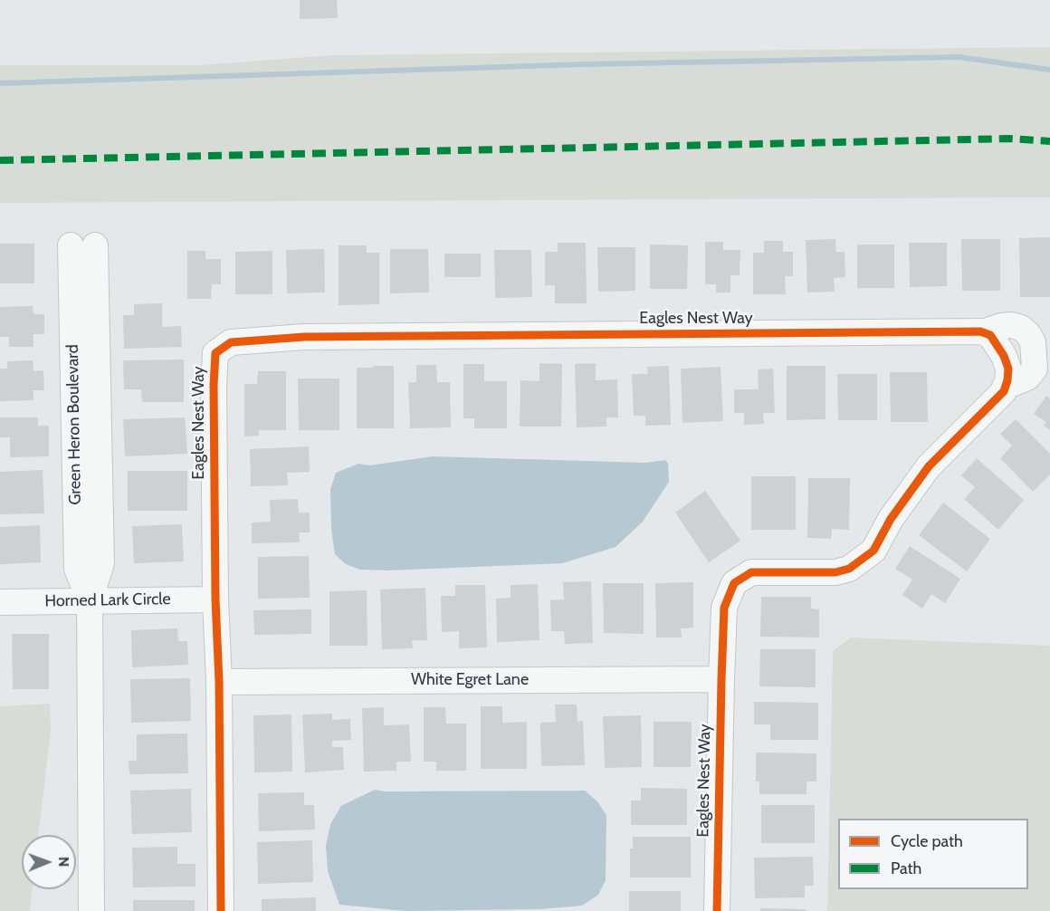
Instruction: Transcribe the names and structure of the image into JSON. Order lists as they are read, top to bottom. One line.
{"streets":{"street":["Eagles Nest Way","Green Heron Boulevard","Horned Lark Circle","White Egret Lane"]},"crossings":[["Eagles Nest Way","Horned Lark Circle"],["Eagles Nest Way","White Egret Lane"],["Green Heron Boulevard","Horned Lark Circle"]],"legend":["Cycle path","Path"],"north":"right"}
